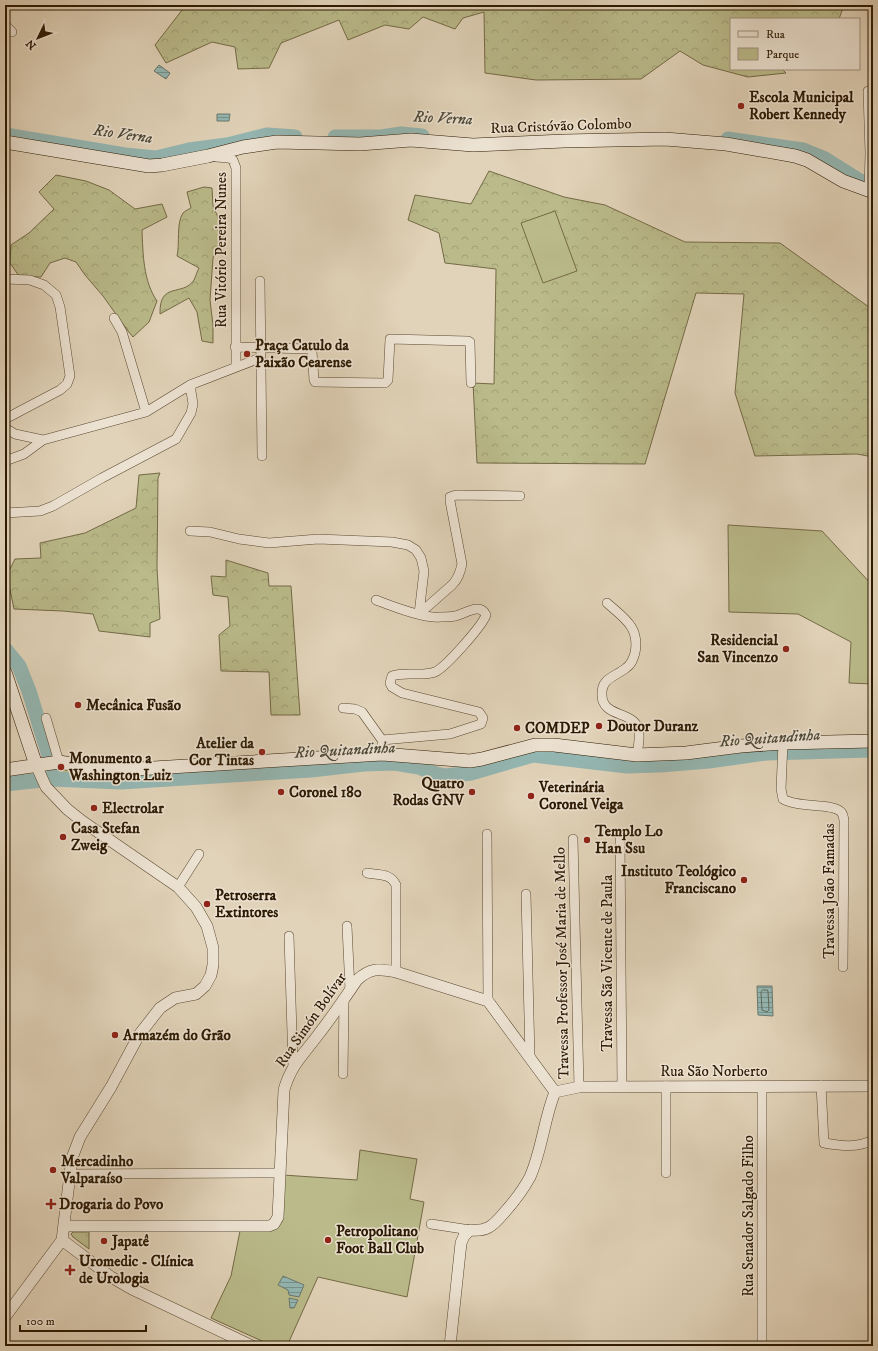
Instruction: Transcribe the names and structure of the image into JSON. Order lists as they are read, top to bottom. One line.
{"streets":{"main road":["Rua Cristóvão Colombo"],"street":["Rua Vitório Pereira Nunes","Travessa João Famadas","Travessa Professor José Maria de Mello","Travessa São Vicente de Paula","Rua Simón Bolívar","Rua São Norberto","Rua Senador Salgado Filho"]},"crossings":[["Rua Cristóvão Colombo","Rua Vitório Pereira Nunes"],["Travessa Professor José Maria de Mello","Rua São Norberto"],["Travessa São Vicente de Paula","Rua São Norberto"],["Rua São Norberto","Rua Senador Salgado Filho"]],"water":["Rio Verna","Rio Quitandinha"],"places":{"other":["Escola Municipal Robert Kennedy","Praça Catulo da Paixão Cearense","Residencial San Vincenzo","Mecânica Fusão","Doutor Duranz","COMDEP","Atelier da Cor Tintas","Monumento a Washington Luiz","Coronel 180","Quatro Rodas GNV","Veterinária Coronel Veiga","Electrolar","Casa Stefan Zweig","Templo Lo Han Ssu","Instituto Teológico Franciscano","Petroserra Extintores","Armazém do Grão","Mercadinho Valparaíso","Petropolitano Foot Ball Club","Japatê"],"health":["Drogaria do Povo","Uromedic - Clínica de Urologia"]},"legend":["Rua","Parque"],"scale_bar":"100 m","north":"bottom left"}
